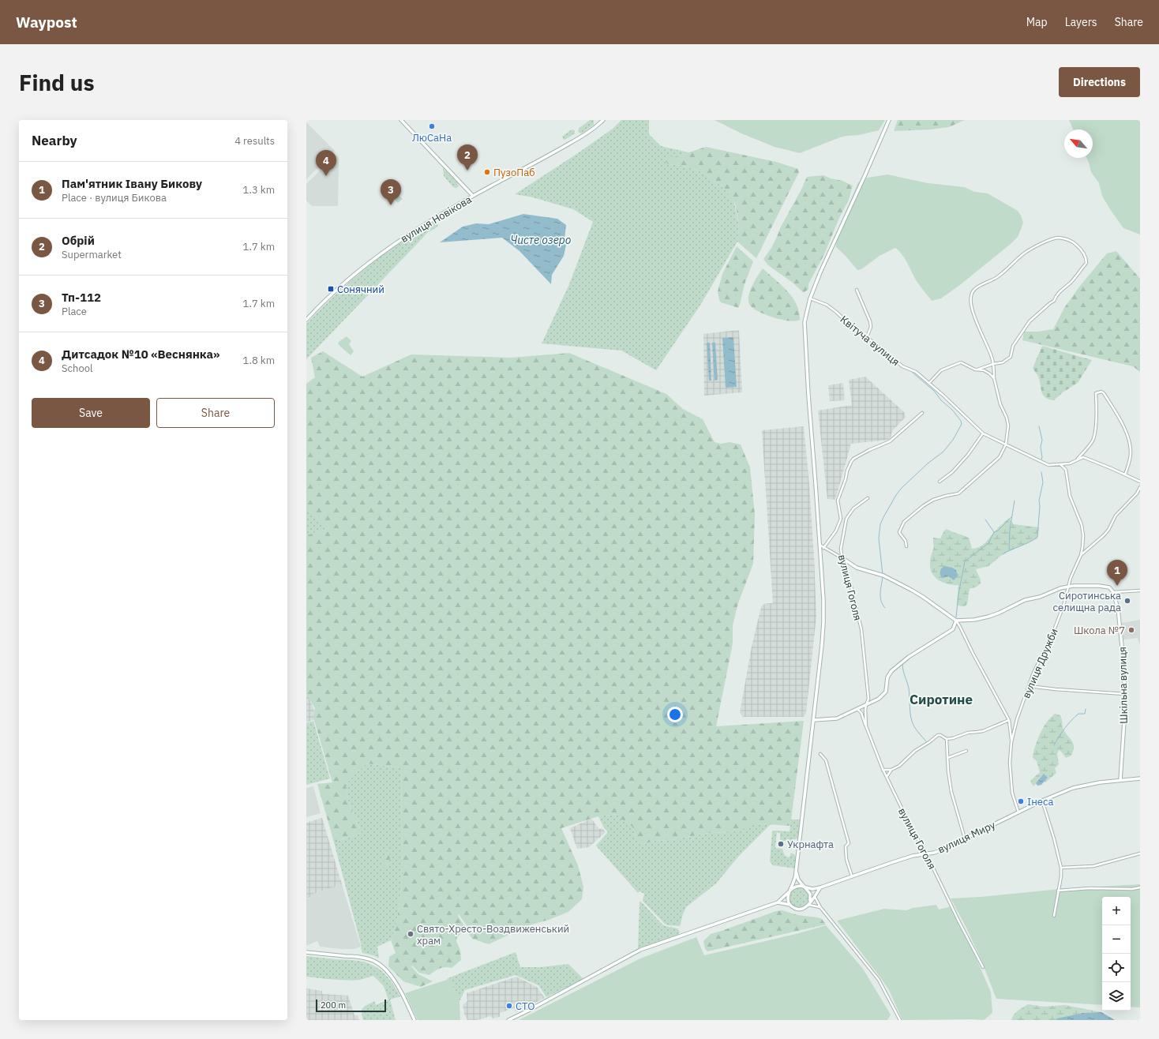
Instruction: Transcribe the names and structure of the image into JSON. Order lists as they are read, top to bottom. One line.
{"streets":{"street":["вулиця Новікова","Квітуча вулиця","вулиця Гоголя","вулиця Дружби","Шкільна вулиця","вулиця Миру"]},"crossings":[["Квітуча вулиця","вулиця Дружби"],["вулиця Гоголя","вулиця Миру"],["вулиця Дружби","вулиця Миру"],["Шкільна вулиця","вулиця Миру"]],"districts":["Сиротине"],"water":["Чисте озеро"],"places":{"other":["ЛюСаНа","ПузоПаб","Сиротинська селищна рада","Школа №7","Інеса","Укрнафта","Свято-Хресто-Воздвиженський храм","СТО"],"transit":["Сонячний"]},"scale_bar":"200 m","north":"top left","page":{"header":"Waypost","nav":["Map","Layers","Share"],"buttons":["Directions",["Save","Share"]],"title":"Find us","heading":["Nearby","4 results"],"pins":["2","4","3","1"],"list":[{"mark":"1","name":"Пам'ятник Івану Бикову","note":"Place · вулиця Бикова","value":"1.3 km"},{"mark":"2","name":"Обрiй","note":"Supermarket","value":"1.7 km"},{"mark":"3","name":"Тп-112","note":"Place","value":"1.7 km"},{"mark":"4","name":"Дитсадок №10 «Веснянка»","note":"School","value":"1.8 km"}],"map_buttons":["+","−"],"scale":"200 m"}}
